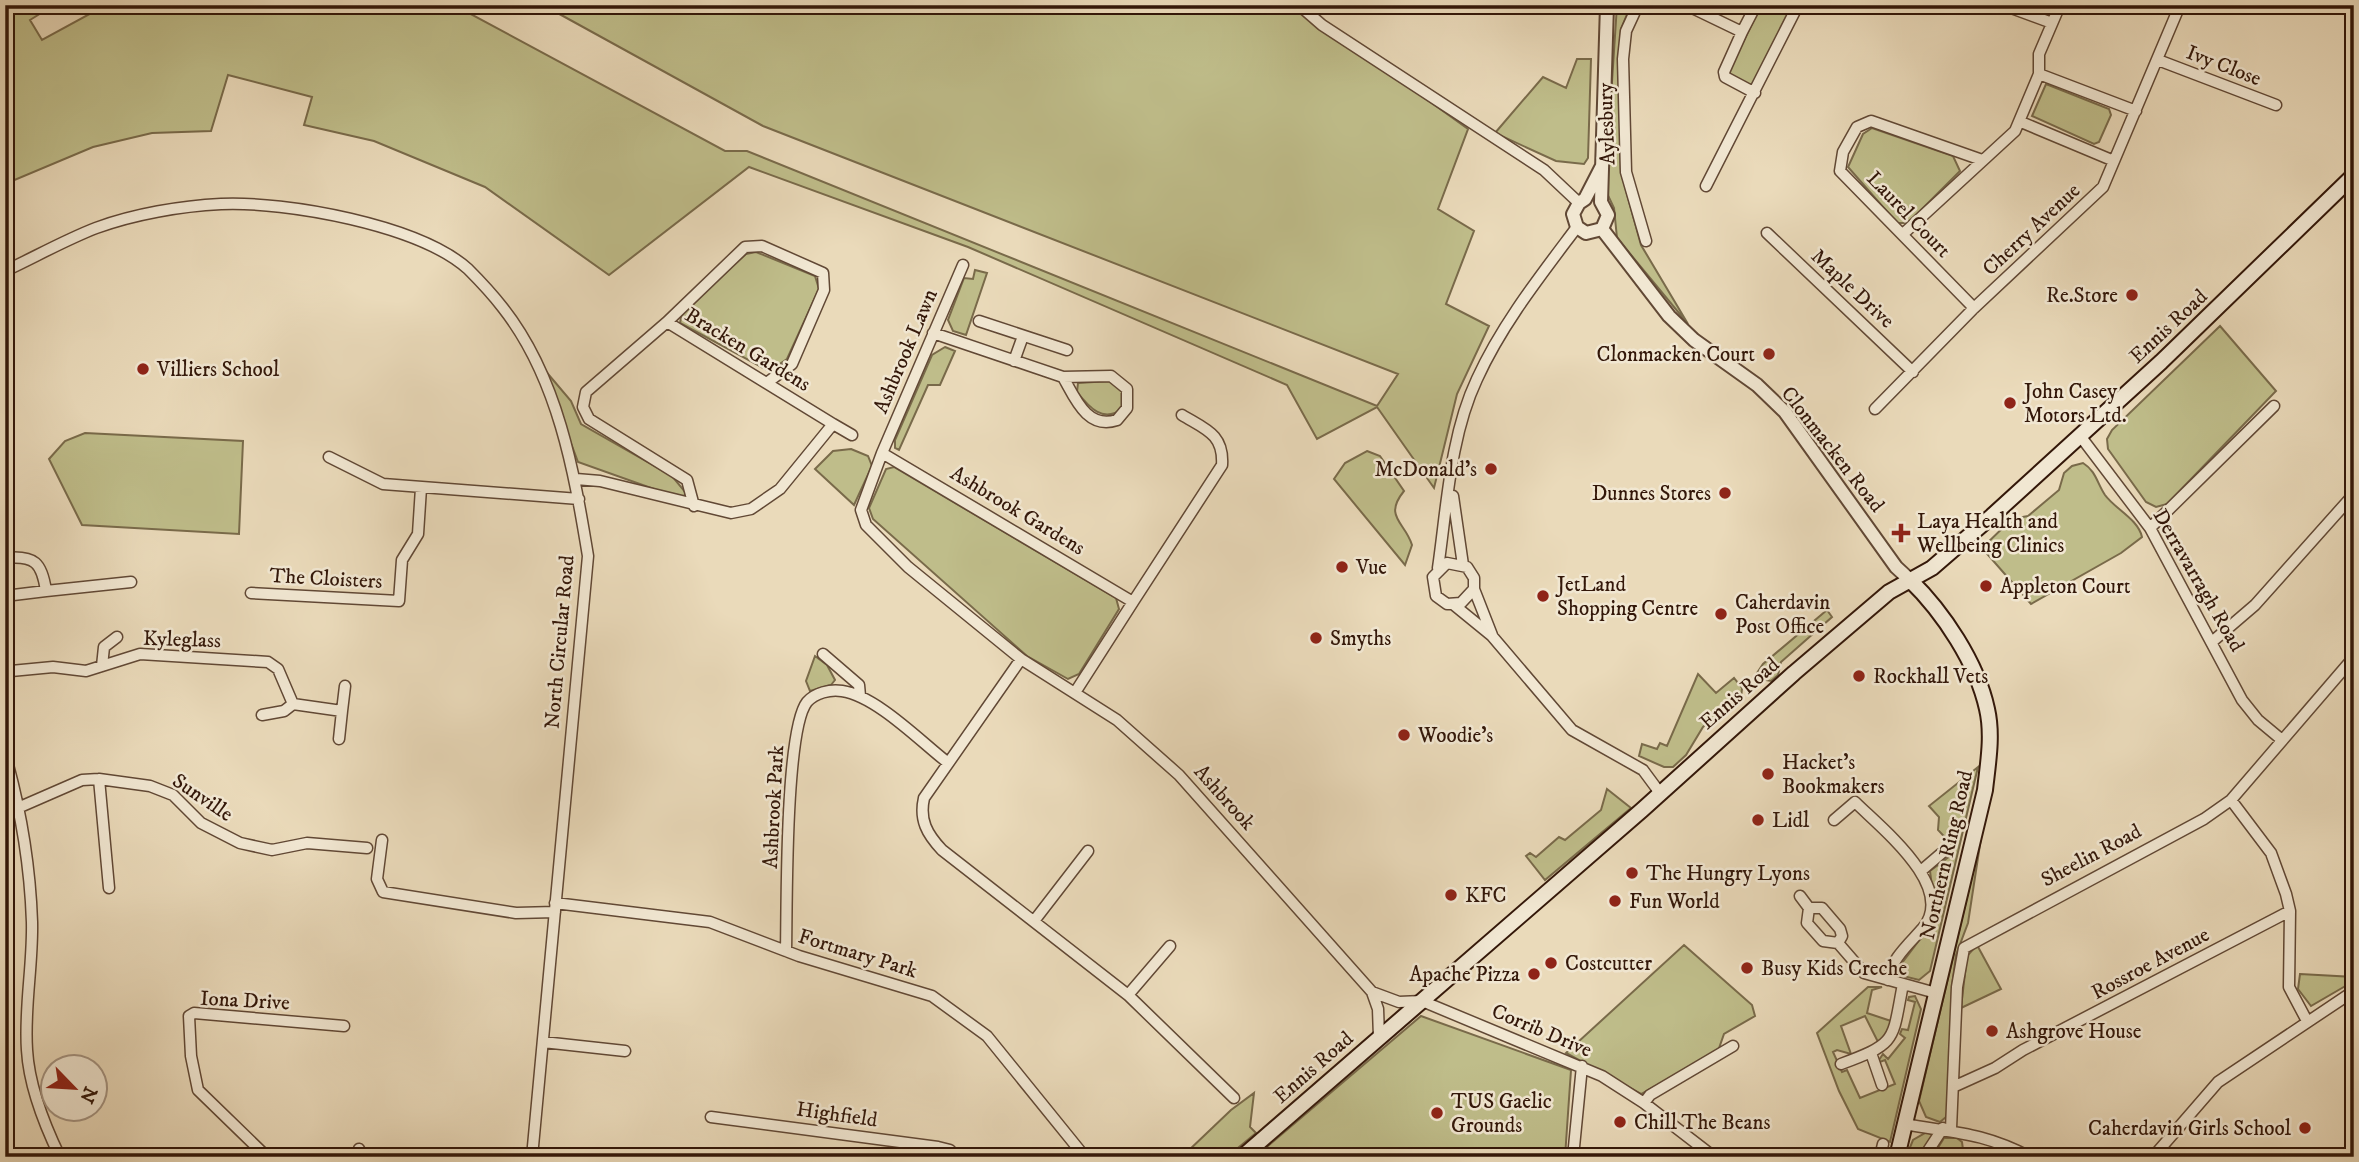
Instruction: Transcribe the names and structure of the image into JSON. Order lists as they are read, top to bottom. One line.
{"streets":{"main road":["Ennis Road","Northern Ring Road"],"street":["Ivy Close","Aylesbury","Laurel Court","Cherry Avenue","Maple Drive","Bracken Gardens","Ashbrook Lawn","Clonmacken Road","Ashbrook Gardens","The Cloisters","Derravarragh Road","Kyleglass","North Circular Road","Sunville","Ashbrook","Ashbrook Park","Sheelin Road","Fortmary Park","Rossroe Avenue","Iona Drive","Corrib Drive","Highfield"]},"crossings":[["Ivy Close","Cherry Avenue"],["Laurel Court","Cherry Avenue"],["Cherry Avenue","Maple Drive"],["Ennis Road","Clonmacken Road"],["Ennis Road","Derravarragh Road"],["Ennis Road","Northern Ring Road"],["Ennis Road","Corrib Drive"],["Ashbrook Lawn","Ashbrook Gardens"],["Ashbrook Lawn","Ashbrook"],["Clonmacken Road","Northern Ring Road"],["Ashbrook Gardens","Ashbrook"],["Derravarragh Road","Sheelin Road"],["North Circular Road","Fortmary Park"],["Ashbrook Park","Fortmary Park"],["Sheelin Road","Rossroe Avenue"]],"places":{"other":["Re.Store","Clonmacken Court","Villiers School","John Casey Motors Ltd.","McDonald's","Dunnes Stores","Vue","Appleton Court","JetLand Shopping Centre","Caherdavin Post Office","Smyths","Rockhall Vets","Woodie's","Hacket's Bookmakers","Lidl","The Hungry Lyons","KFC","Fun World","Costcutter","Busy Kids Creche","Apache Pizza","Ashgrove House","TUS Gaelic Grounds","Chill The Beans","Caherdavin Girls School"],"health":["Laya Health and Wellbeing Clinics"]},"north":"bottom right"}
